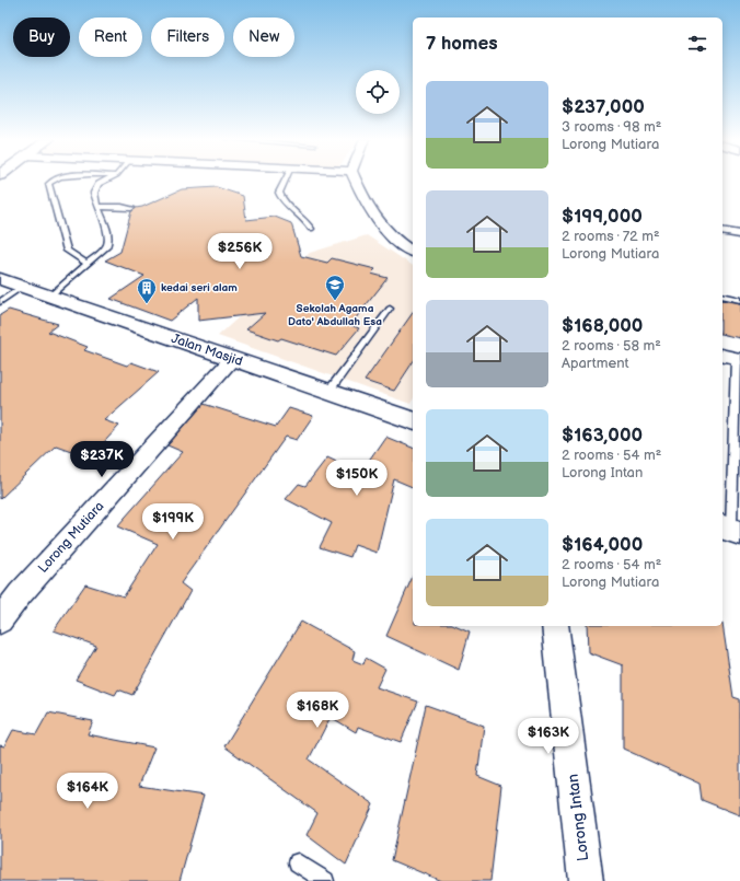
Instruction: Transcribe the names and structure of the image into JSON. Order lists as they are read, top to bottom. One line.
{"streets":{"main road":["Jalan Masjid"],"street":["Lorong Mutiara","Lorong Intan"]},"crossings":[["Jalan Masjid","Lorong Mutiara"]],"places":{"school or university":["Sekolah Agama Dato' Abdullah Esa"],"building":["kedai seri alam"]},"page":{"chip":["Buy","Rent","Filters","New"],"heading":"7 homes","list":[{"name":"$237,000","note":"3 rooms · 98 m² · Lorong Mutiara"},{"name":"$199,000","note":"2 rooms · 72 m² · Lorong Mutiara"},{"name":"$168,000","note":"2 rooms · 58 m² · Apartment"},{"name":"$163,000","note":"2 rooms · 54 m² · Lorong Intan"},{"name":"$164,000","note":"2 rooms · 54 m² · Lorong Mutiara"}],"price":["$256K","$237K","$150K","$199K","$168K","$163K","$164K"]}}
